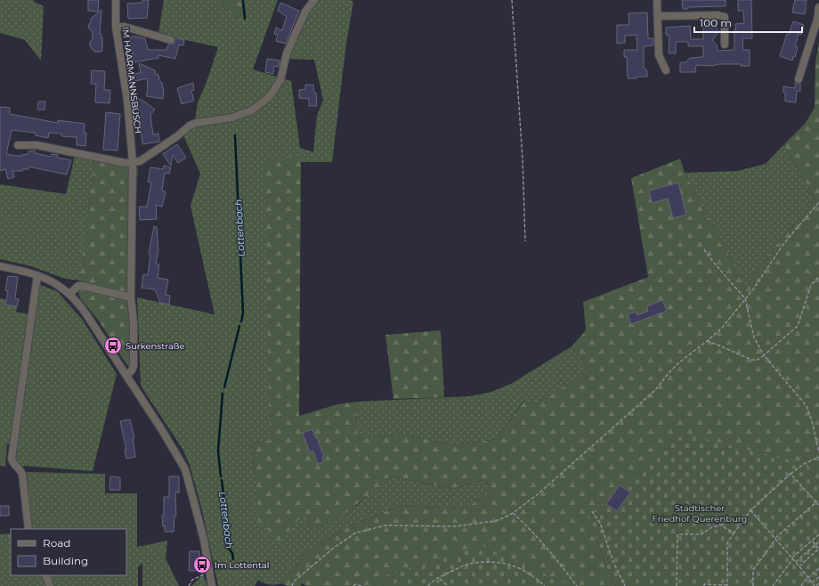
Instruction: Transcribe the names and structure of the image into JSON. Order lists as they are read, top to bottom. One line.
{"streets":{"street":["IM HAARMANNSBUSCH"]},"water":["Lottenbach"],"parks":["Städtischer Friedhof Querenburg"],"places":{"bus stop":["Surkenstraße","Im Lottental"]},"legend":["Road","Building"],"scale_bar":"100 m"}
